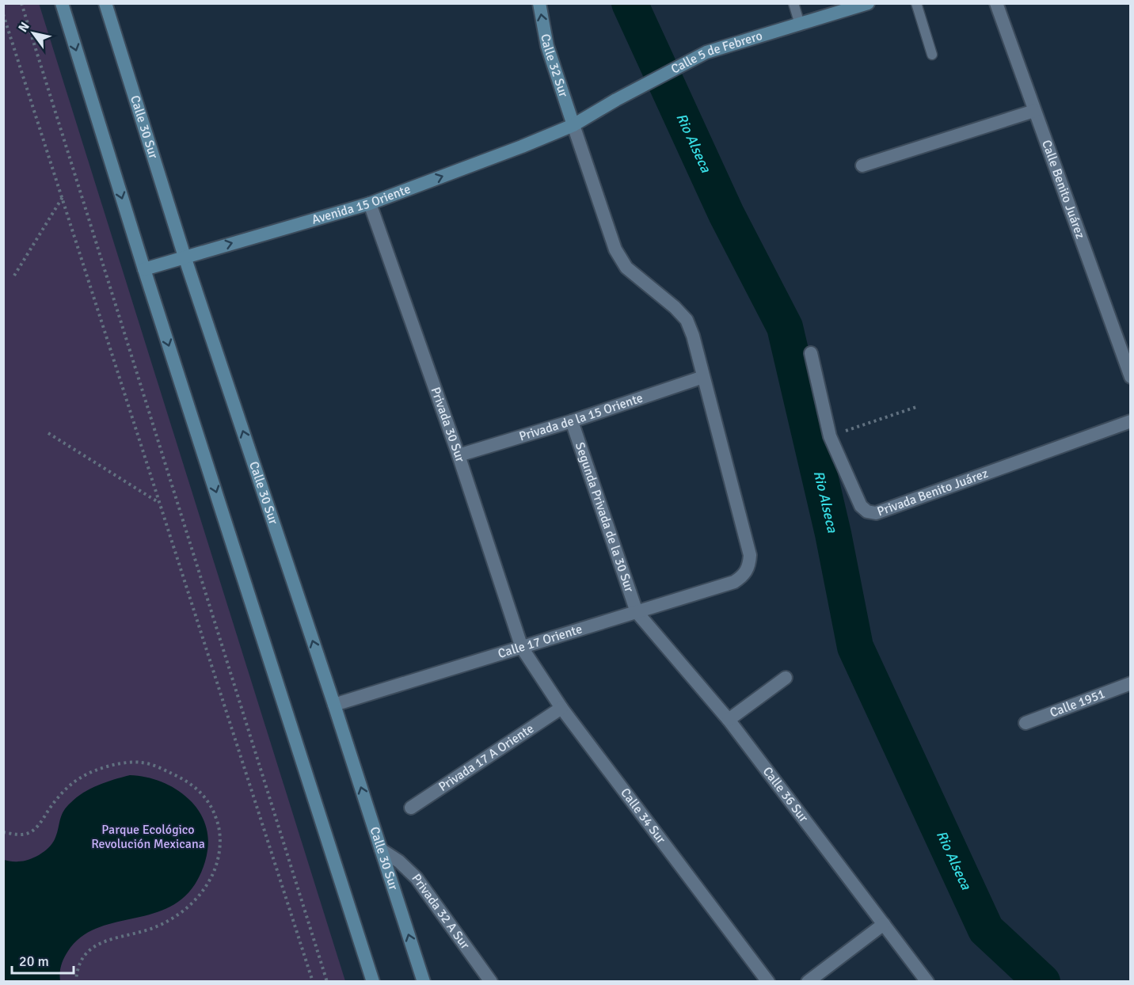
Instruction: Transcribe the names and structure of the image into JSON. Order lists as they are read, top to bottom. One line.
{"streets":{"main road":["Calle 5 de Febrero","Calle 32 Sur","Calle 30 Sur","Avenida 15 Oriente"],"street":["Calle Benito Juárez","Privada de la 15 Oriente","Privada 30 Sur","Privada Benito Juárez","Segunda Privada de la 30 Sur","Calle 17 Oriente","Calle 1951","Privada 17 A Oriente","Calle 36 Sur","Calle 34 Sur","Privada 32 A Sur"]},"crossings":[["Calle 5 de Febrero","Calle 32 Sur"],["Calle 5 de Febrero","Avenida 15 Oriente"],["Calle 32 Sur","Avenida 15 Oriente"],["Calle 30 Sur","Avenida 15 Oriente"],["Calle 30 Sur","Calle 17 Oriente"],["Calle 30 Sur","Privada 32 A Sur"],["Avenida 15 Oriente","Privada 30 Sur"],["Privada de la 15 Oriente","Privada 30 Sur"],["Privada de la 15 Oriente","Segunda Privada de la 30 Sur"],["Privada de la 15 Oriente","Calle 17 Oriente"],["Privada 30 Sur","Calle 17 Oriente"],["Privada 30 Sur","Calle 34 Sur"],["Segunda Privada de la 30 Sur","Calle 17 Oriente"],["Segunda Privada de la 30 Sur","Calle 36 Sur"],["Calle 17 Oriente","Calle 36 Sur"],["Calle 17 Oriente","Calle 34 Sur"],["Privada 17 A Oriente","Calle 34 Sur"]],"one_way":["Calle 32 Sur","Avenida 15 Oriente"],"water":["Rio Alseca"],"parks":["Parque Ecológico Revolución Mexicana"],"scale_bar":"20 m","north":"top left"}
